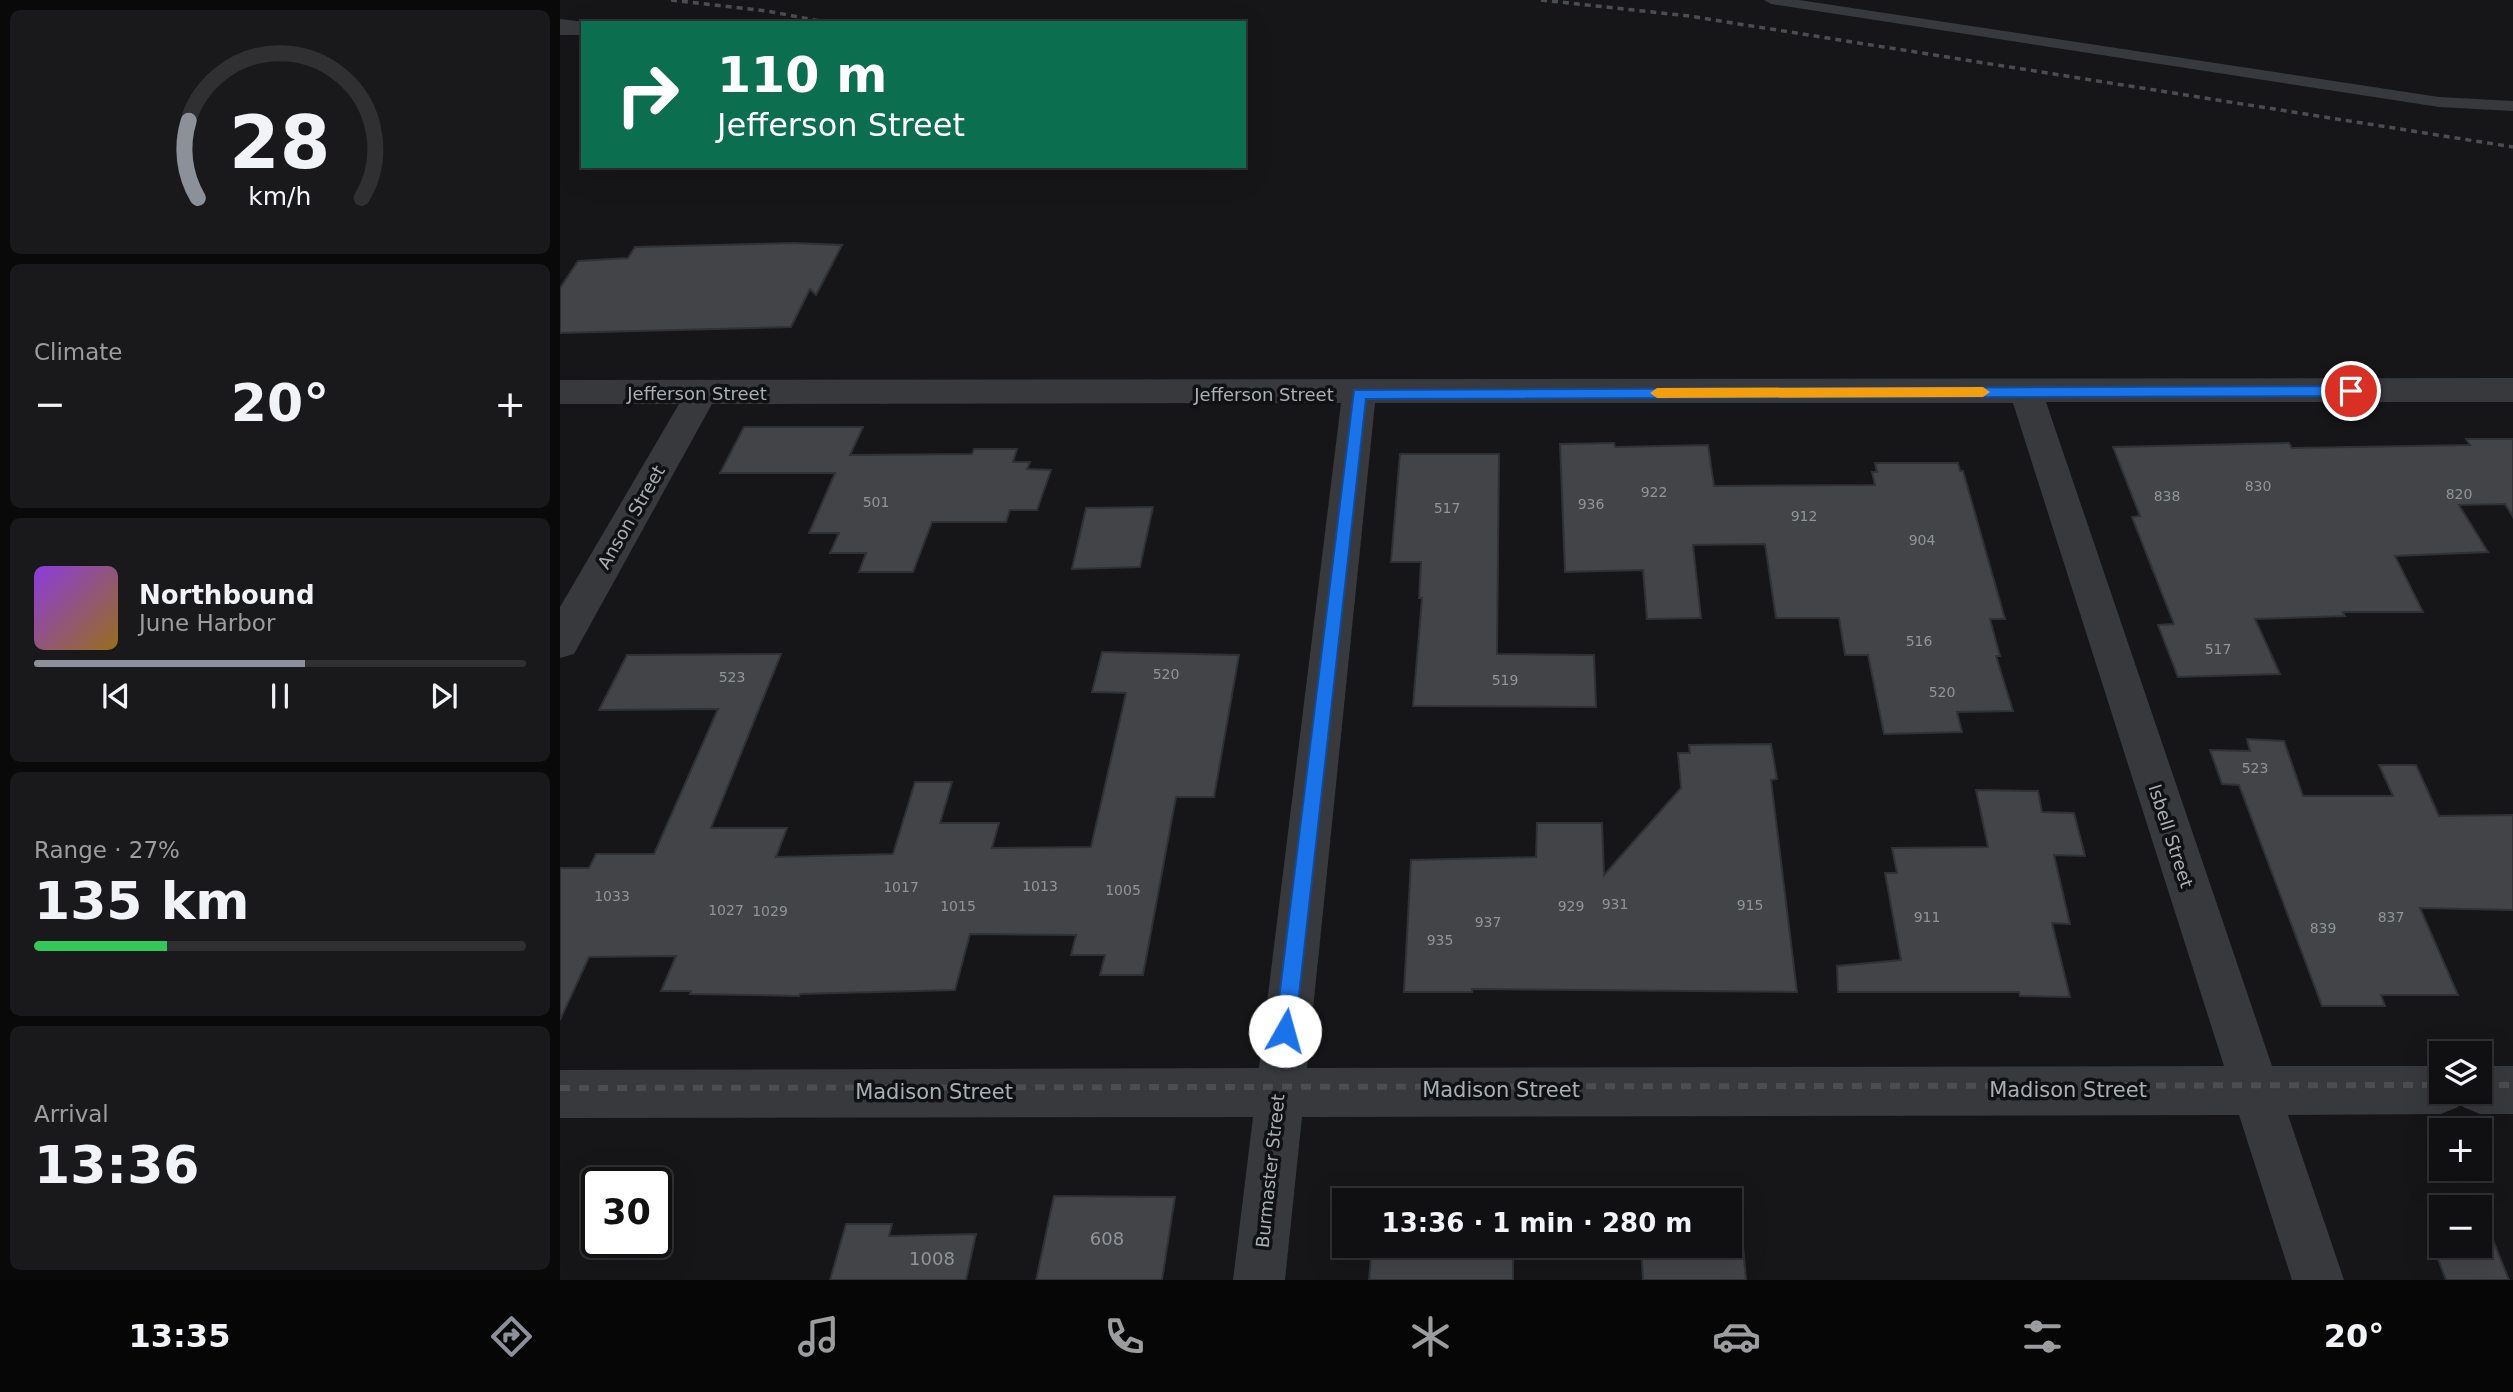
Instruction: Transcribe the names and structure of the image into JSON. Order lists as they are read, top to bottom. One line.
{"streets":{"street":["Jefferson Street","Anson Street","Isbell Street","Madison Street","Burmaster Street"]},"crossings":[["Jefferson Street","Anson Street"],["Jefferson Street","Isbell Street"],["Jefferson Street","Burmaster Street"],["Isbell Street","Madison Street"],["Madison Street","Burmaster Street"]],"house_numbers":["830","922","820","838","501","936","517","912","904","516","517","520","523","519","520","523","1013","1017","1005","1033","931","915","1015","929","1027","1029","911","837","937","839","935","608","1008"],"page":{"turn":["110 m","Jefferson Street"],"tile":["Climate",["Range · 27%","135 km"],["Arrival","13:36"]],"heat":["−","20°","+"],"song":["Northbound","June Harbor"],"map_buttons":["+","−"],"limit":"30","trip":"13:36 · 1 min · 280 m","tabs":["13:35","20°"],"gauge":["28","km/h"]}}
